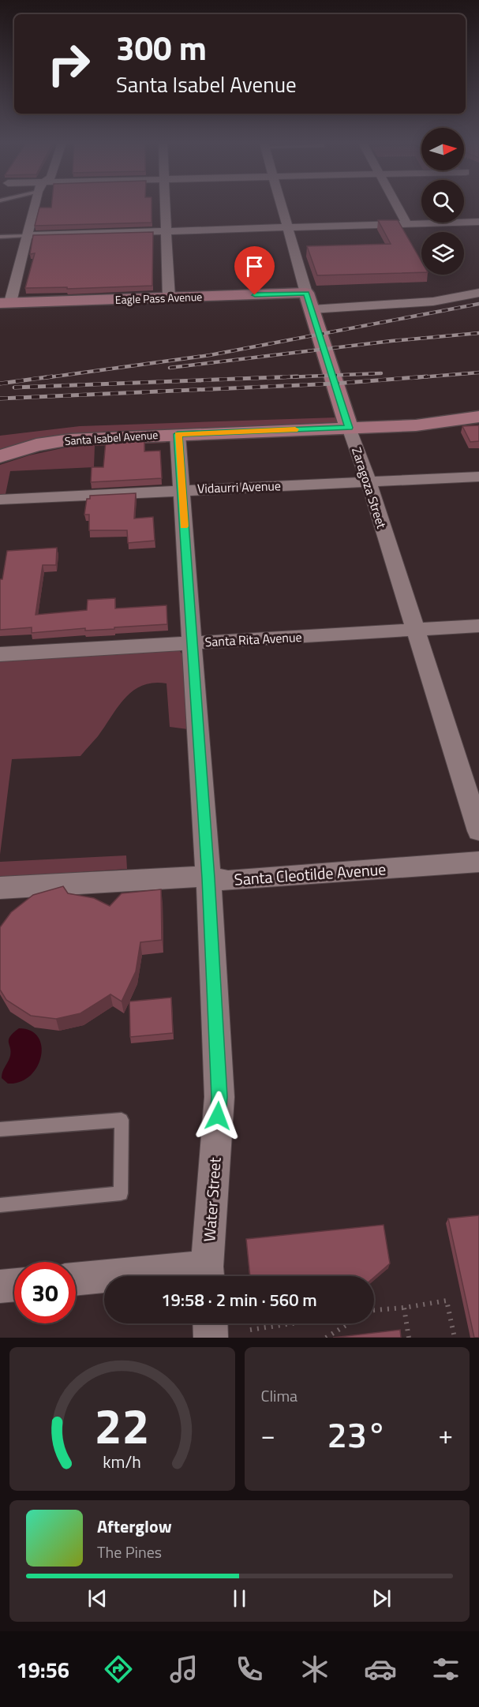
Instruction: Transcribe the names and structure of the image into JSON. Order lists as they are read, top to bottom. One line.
{"streets":{"street":["Eagle Pass Avenue","Santa Isabel Avenue","Vidaurri Avenue","Zaragoza Street","Santa Rita Avenue","Santa Cleotilde Avenue","Water Street"]},"crossings":[["Eagle Pass Avenue","Zaragoza Street"],["Santa Isabel Avenue","Zaragoza Street"],["Santa Isabel Avenue","Water Street"],["Vidaurri Avenue","Zaragoza Street"],["Vidaurri Avenue","Water Street"],["Zaragoza Street","Santa Rita Avenue"],["Santa Rita Avenue","Water Street"],["Santa Cleotilde Avenue","Water Street"]],"north":"right","page":{"turn":["300 m","Santa Isabel Avenue"],"limit":"30","trip":"19:58 · 2 min · 560 m","tile":"Clima","heat":["−","23°","+"],"song":["Afterglow","The Pines"],"tabs":"19:56","gauge":["22","km/h"]}}
